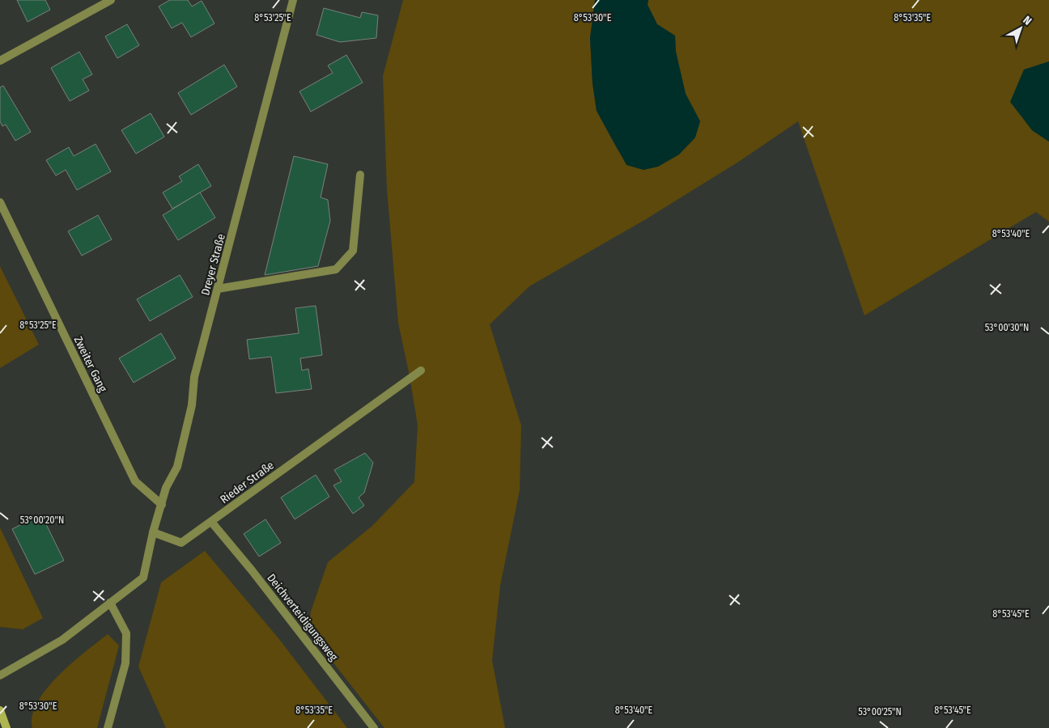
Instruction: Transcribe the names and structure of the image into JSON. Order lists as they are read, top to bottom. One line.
{"streets":{"street":["Dreyer Straße","Zweiter Gang","Rieder Straße","Deichverteidigungsweg"]},"crossings":[["Dreyer Straße","Zweiter Gang"],["Dreyer Straße","Rieder Straße"],["Rieder Straße","Deichverteidigungsweg"]],"north":"top right","coordinates":["8°53'25\"E","8°53'30\"E","8°53'35\"E","8°53'40\"E","53°00'30\"N","53°00'20\"N","8°53'45\"E","53°00'25\"N"]}
